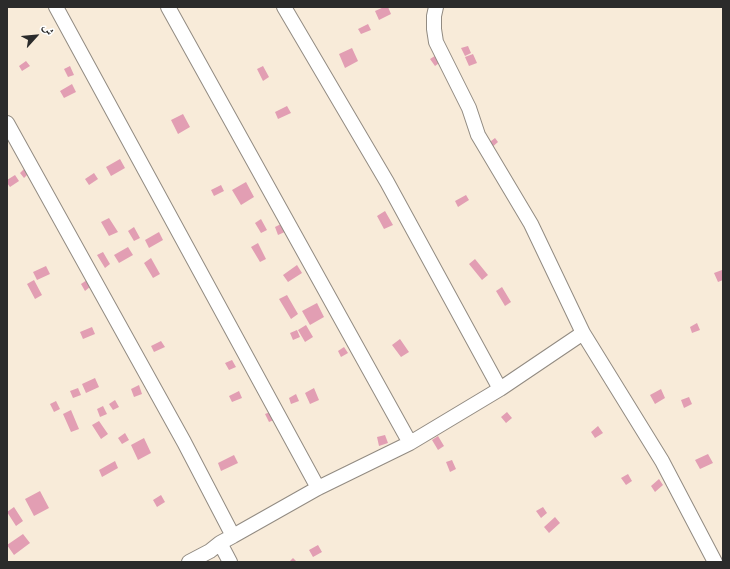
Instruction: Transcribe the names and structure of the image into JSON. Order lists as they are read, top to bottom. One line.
{"north":"top right"}
